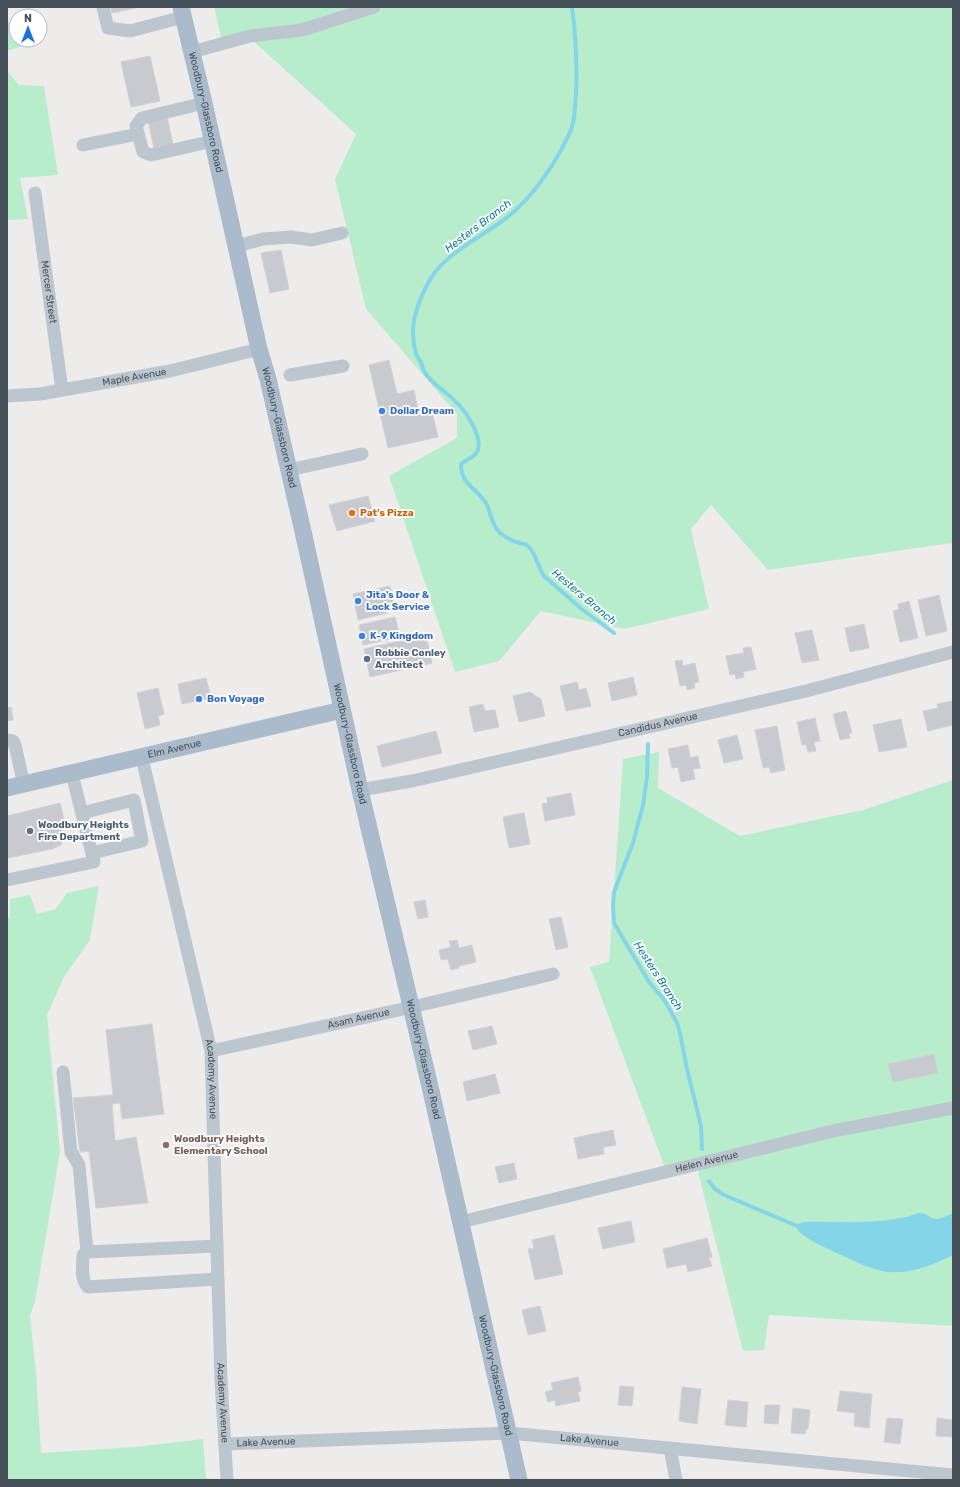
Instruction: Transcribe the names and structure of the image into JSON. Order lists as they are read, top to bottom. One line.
{"streets":{"main road":["Woodbury-Glassboro Road","Elm Avenue"],"street":["Mercer Street","Maple Avenue","Candidus Avenue","Asam Avenue","Academy Avenue","Helen Avenue","Lake Avenue"]},"crossings":[["Woodbury-Glassboro Road","Maple Avenue"],["Woodbury-Glassboro Road","Candidus Avenue"],["Woodbury-Glassboro Road","Elm Avenue"],["Woodbury-Glassboro Road","Asam Avenue"],["Woodbury-Glassboro Road","Helen Avenue"],["Woodbury-Glassboro Road","Lake Avenue"],["Mercer Street","Maple Avenue"],["Elm Avenue","Academy Avenue"],["Asam Avenue","Academy Avenue"],["Academy Avenue","Lake Avenue"]],"water":["Hesters Branch"],"places":["Dollar Dream","Pat's Pizza","Jita's Door & Lock Service","K-9 Kingdom","Robbie Conley Architect","Bon Voyage","Woodbury Heights Fire Department","Woodbury Heights Elementary School"],"north":"top"}
